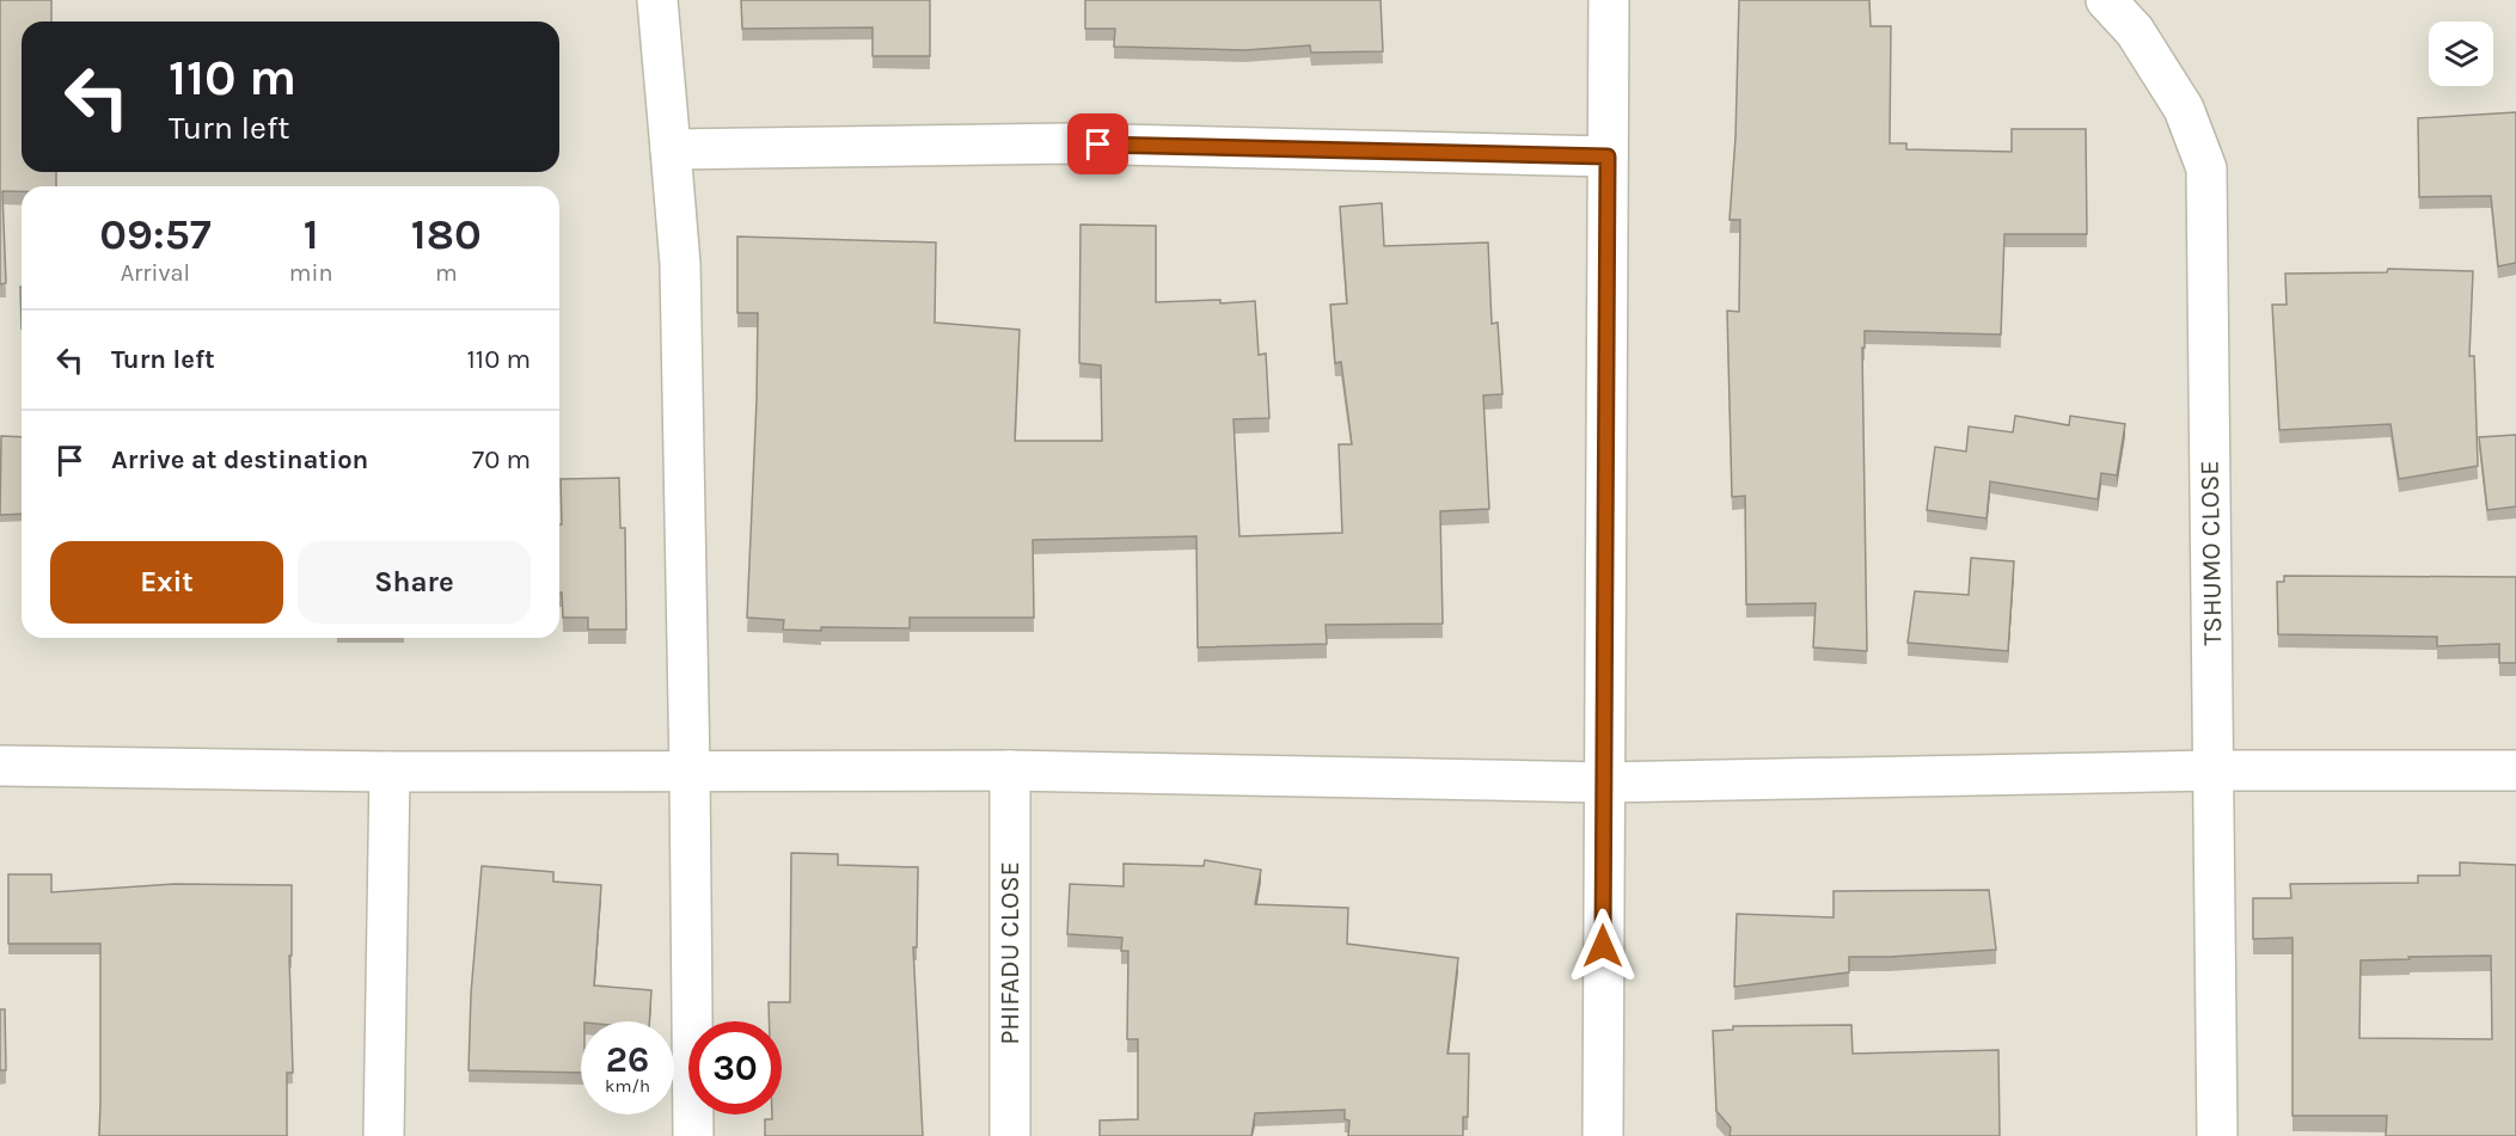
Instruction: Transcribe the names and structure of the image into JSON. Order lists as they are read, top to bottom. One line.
{"streets":{"street":["TSHUMO CLOSE","PHIFADU CLOSE"]},"page":{"turn":["110 m","Turn left"],"eta":["09:57","Arrival","1","min","180","m"],"list":[{"name":"Turn left","value":"110 m"},{"name":"Arrive at destination","value":"70 m"}],"buttons":["Exit","Share"],"speed":"26 km/h","limit":"30"}}
